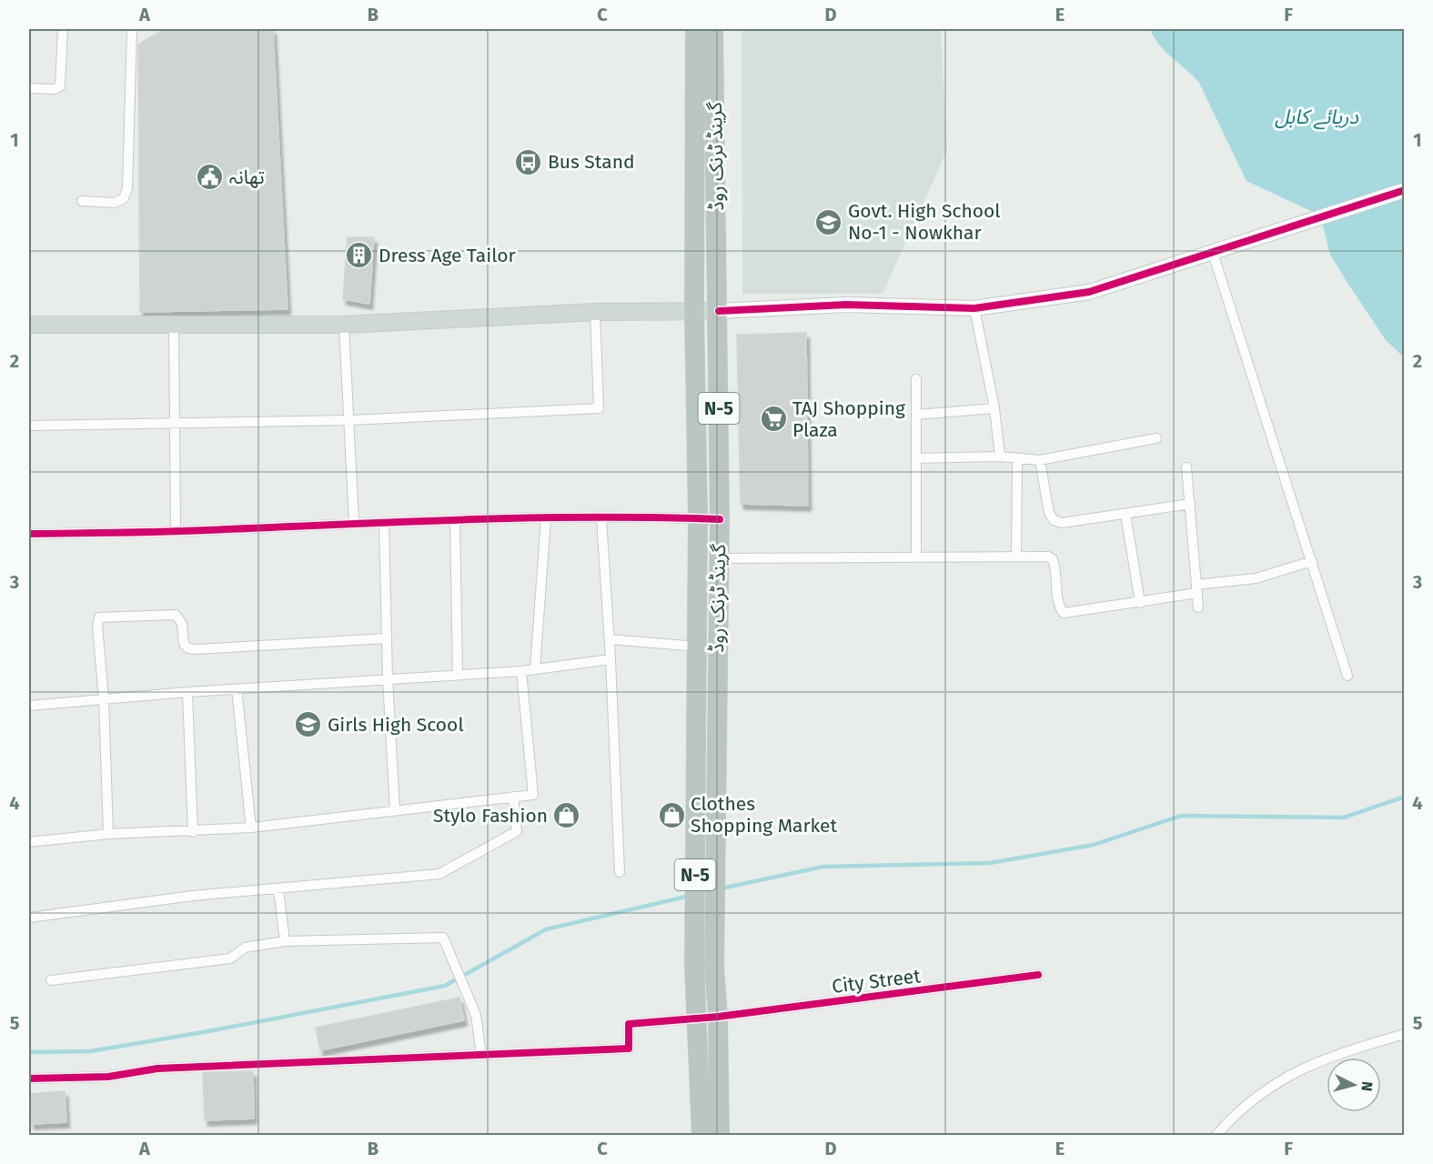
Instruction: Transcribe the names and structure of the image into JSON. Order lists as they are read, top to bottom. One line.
{"streets":{"highway":["گرینڈ ٹرنک روڈ","N-5"],"street":["City Street"]},"crossings":[["گرینڈ ٹرنک روڈ","City Street"]],"water":["دریائے کابل"],"places":{"bus stop":["Bus Stand"],"public building":["تھانہ"],"school or university":["Govt. High School No-1 - Nowkhar","Girls High Scool"],"building":["Dress Age Tailor"],"supermarket":["TAJ Shopping Plaza"],"shop":["Clothes Shopping Market","Stylo Fashion"]},"north":"right","grid":{"columns":["A","B","C","D","E","F"],"rows":["1","2","3","4","5"]}}
